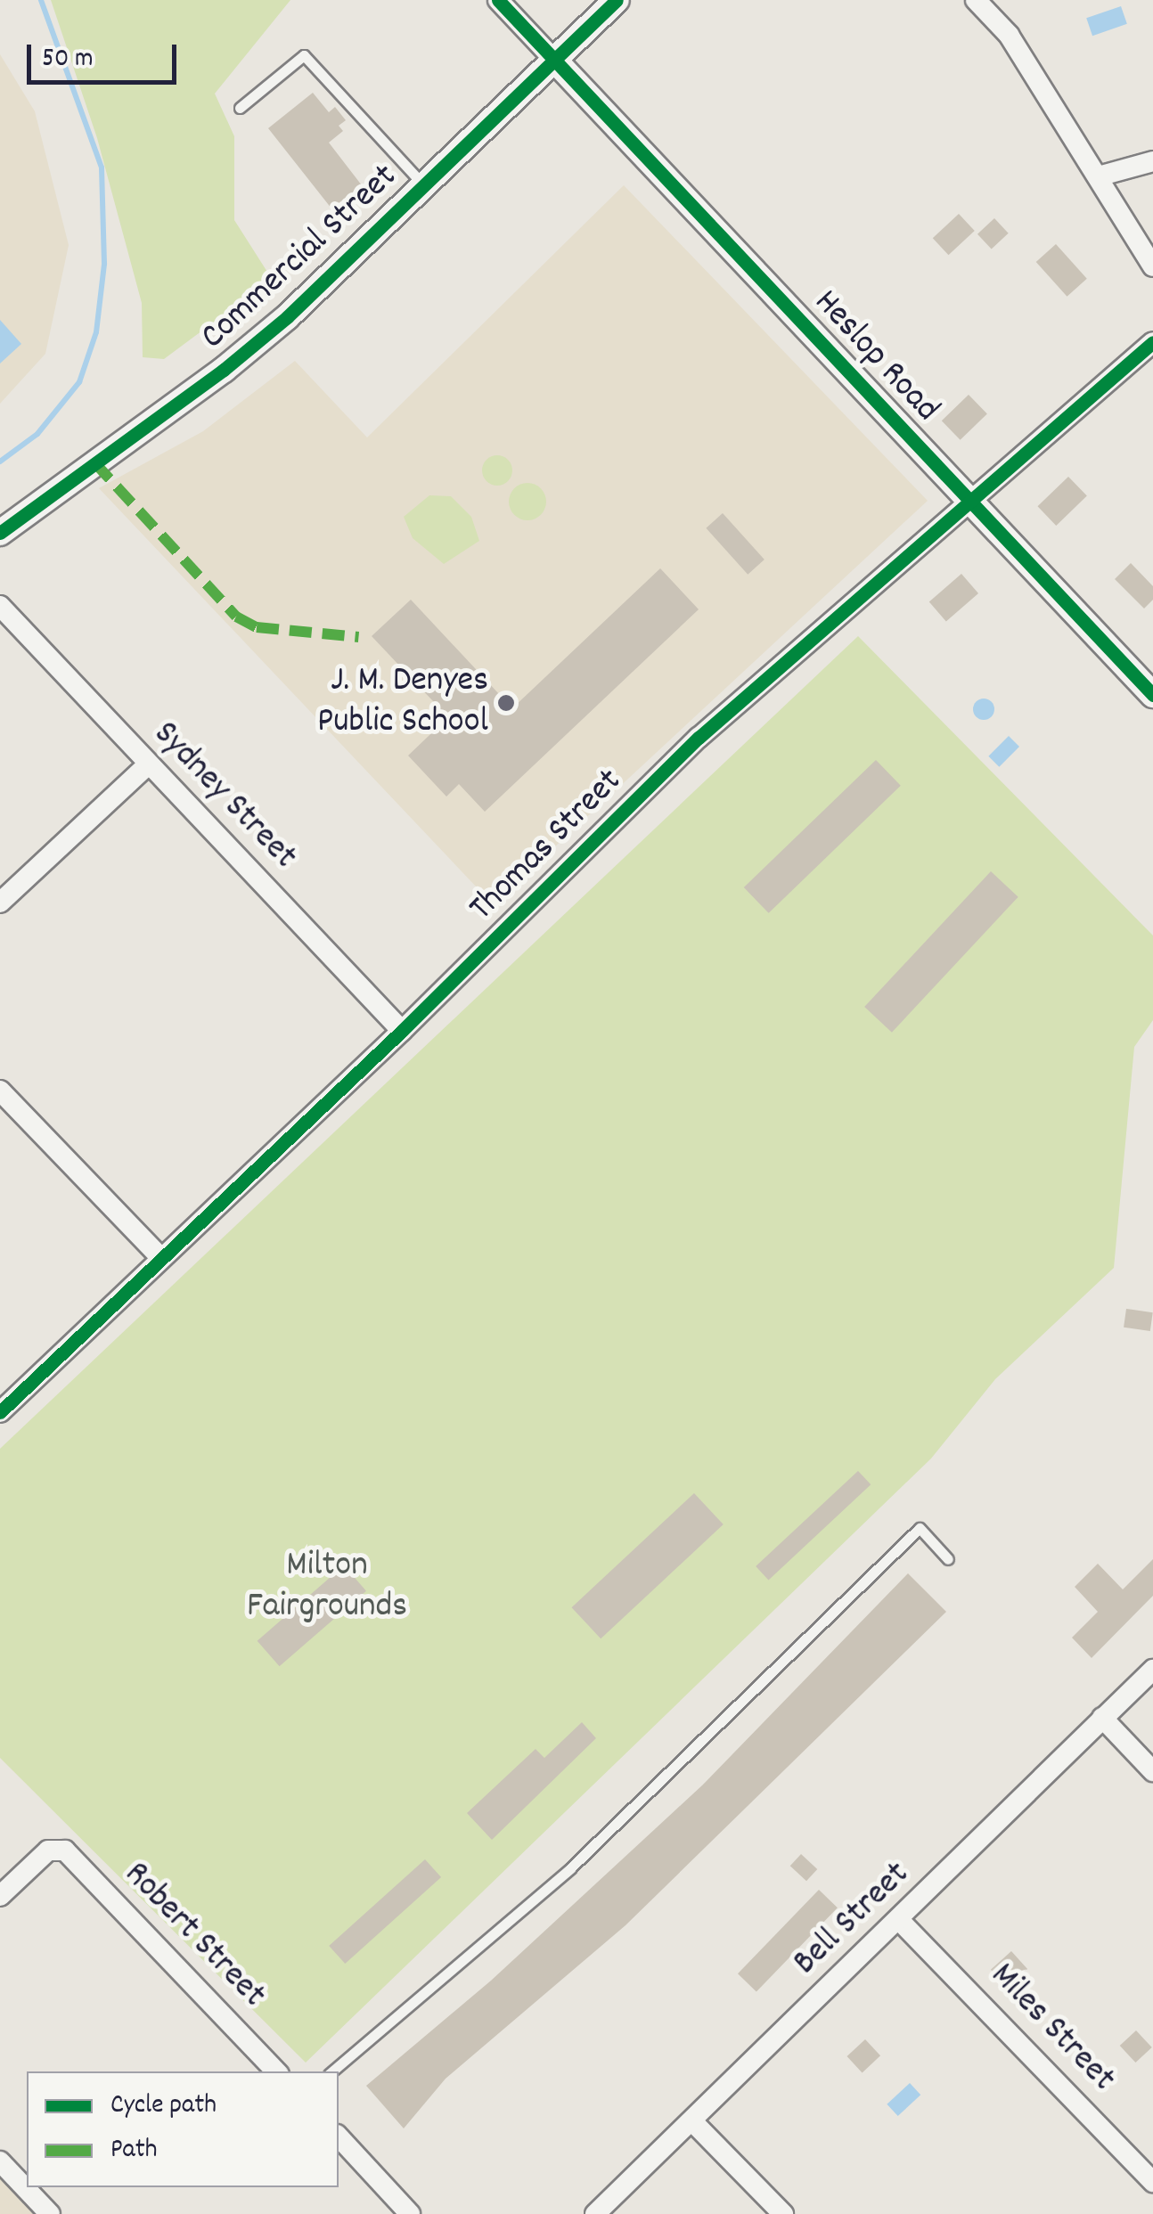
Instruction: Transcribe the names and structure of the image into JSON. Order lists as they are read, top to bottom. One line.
{"streets":{"street":["Commercial Street","Heslop Road","Sydney Street","Thomas Street","Bell Street","Robert Street","Miles Street"]},"crossings":[["Commercial Street","Heslop Road"],["Heslop Road","Thomas Street"],["Sydney Street","Thomas Street"],["Bell Street","Miles Street"]],"parks":["Milton Fairgrounds"],"places":["J. M. Denyes Public School"],"legend":["Cycle path","Path"],"scale_bar":"50 m"}
